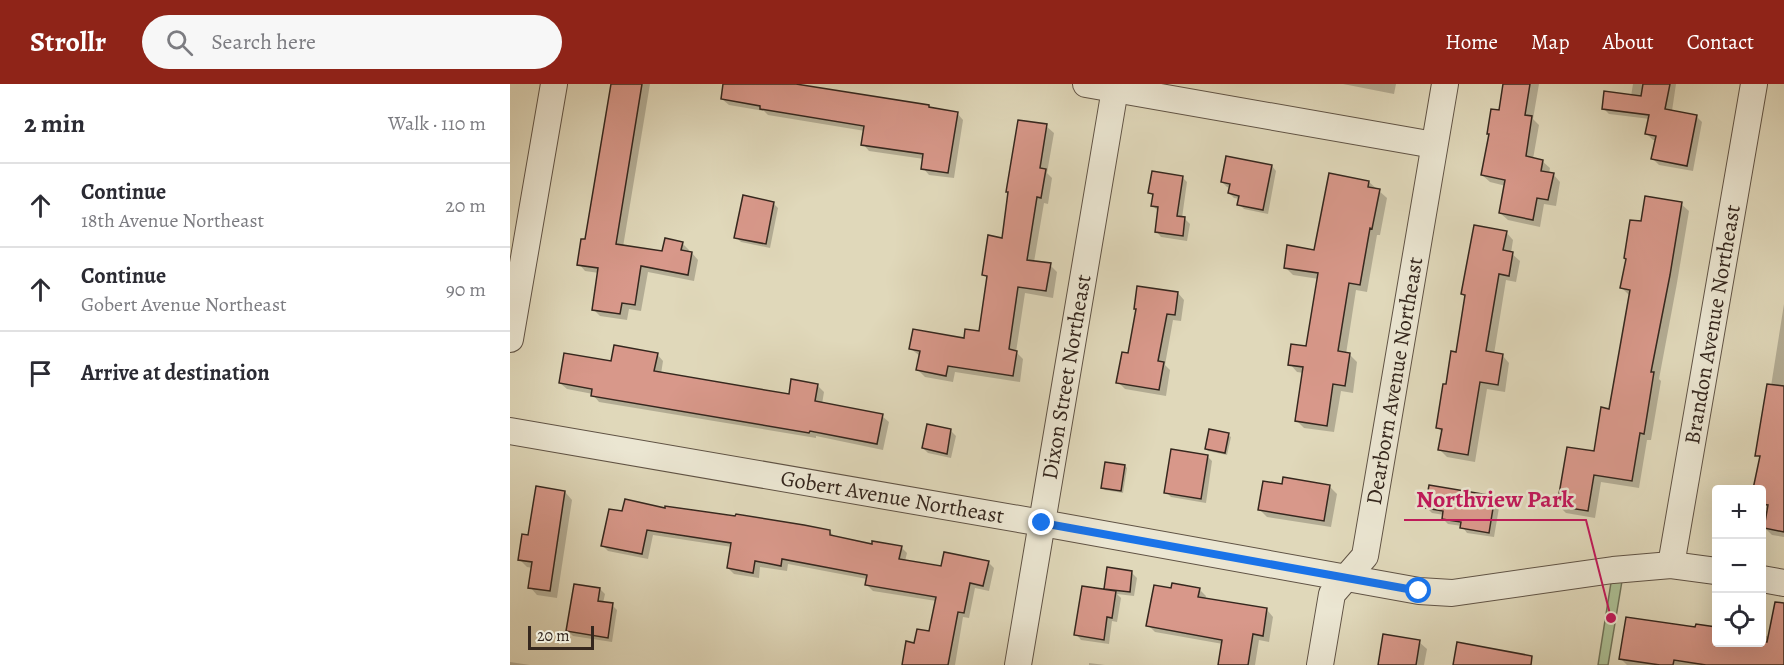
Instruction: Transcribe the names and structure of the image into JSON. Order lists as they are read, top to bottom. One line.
{"streets":{"street":["Brandon Avenue Northeast","Dixon Street Northeast","Dearborn Avenue Northeast","Gobert Avenue Northeast"]},"crossings":[["Brandon Avenue Northeast","Gobert Avenue Northeast"],["Dixon Street Northeast","Gobert Avenue Northeast"],["Dearborn Avenue Northeast","Gobert Avenue Northeast"]],"places":["Northview Park"],"scale_bar":"20 m","page":{"header":"Strollr","search":"Search here","nav":["Home","Map","About","Contact"],"heading":["2 min","Walk · 110 m"],"list":[["Continue","18th Avenue Northeast","20 m"],["Continue","Gobert Avenue Northeast","90 m"],"Arrive at destination"],"map_buttons":["+","−"],"scale":"20 m"}}
